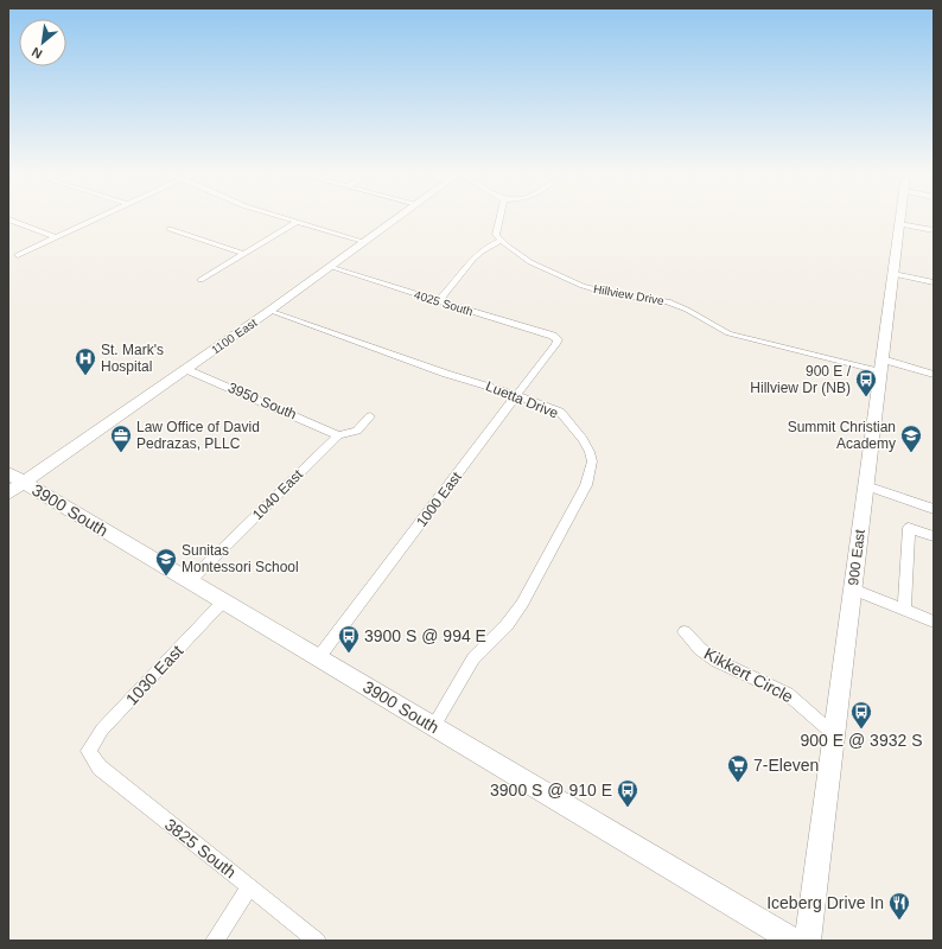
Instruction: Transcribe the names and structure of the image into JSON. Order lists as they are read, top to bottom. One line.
{"streets":{"main road":["1100 East","3900 South","900 East"],"street":["Hillview Drive","4025 South","Luetta Drive","3950 South","1040 East","1000 East","1030 East","Kikkert Circle","3825 South"]},"crossings":[["Hillview Drive","900 East"],["4025 South","1100 East"],["4025 South","1000 East"],["1100 East","Luetta Drive"],["1100 East","3950 South"],["1100 East","3900 South"],["Luetta Drive","1000 East"],["Luetta Drive","3900 South"],["3950 South","1040 East"],["1040 East","3900 South"],["1000 East","3900 South"],["3900 South","1030 East"],["900 East","Kikkert Circle"],["1030 East","3825 South"]],"places":{"hospital":["St. Mark's Hospital"],"bus stop":["900 E / Hillview Dr (NB)","3900 S @ 994 E","900 E @ 3932 S","3900 S @ 910 E"],"office":["Law Office of David Pedrazas, PLLC"],"school or university":["Summit Christian Academy","Sunitas Montessori School"],"supermarket":["7-Eleven"],"restaurant":["Iceberg Drive In"]},"north":"bottom left"}
